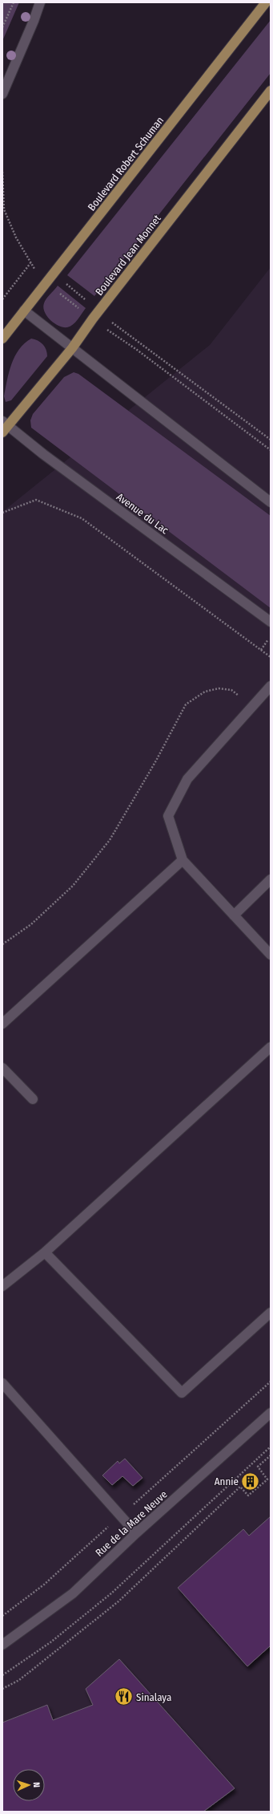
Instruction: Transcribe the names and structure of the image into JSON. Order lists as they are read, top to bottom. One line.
{"streets":{"main road":["Boulevard Robert Schuman","Boulevard Jean Monnet"],"street":["Avenue du Lac","Rue de la Mare Neuve"]},"crossings":[["Boulevard Jean Monnet","Avenue du Lac"]],"places":{"building":["Annie"],"restaurant":["Sinalaya"]},"north":"right"}
